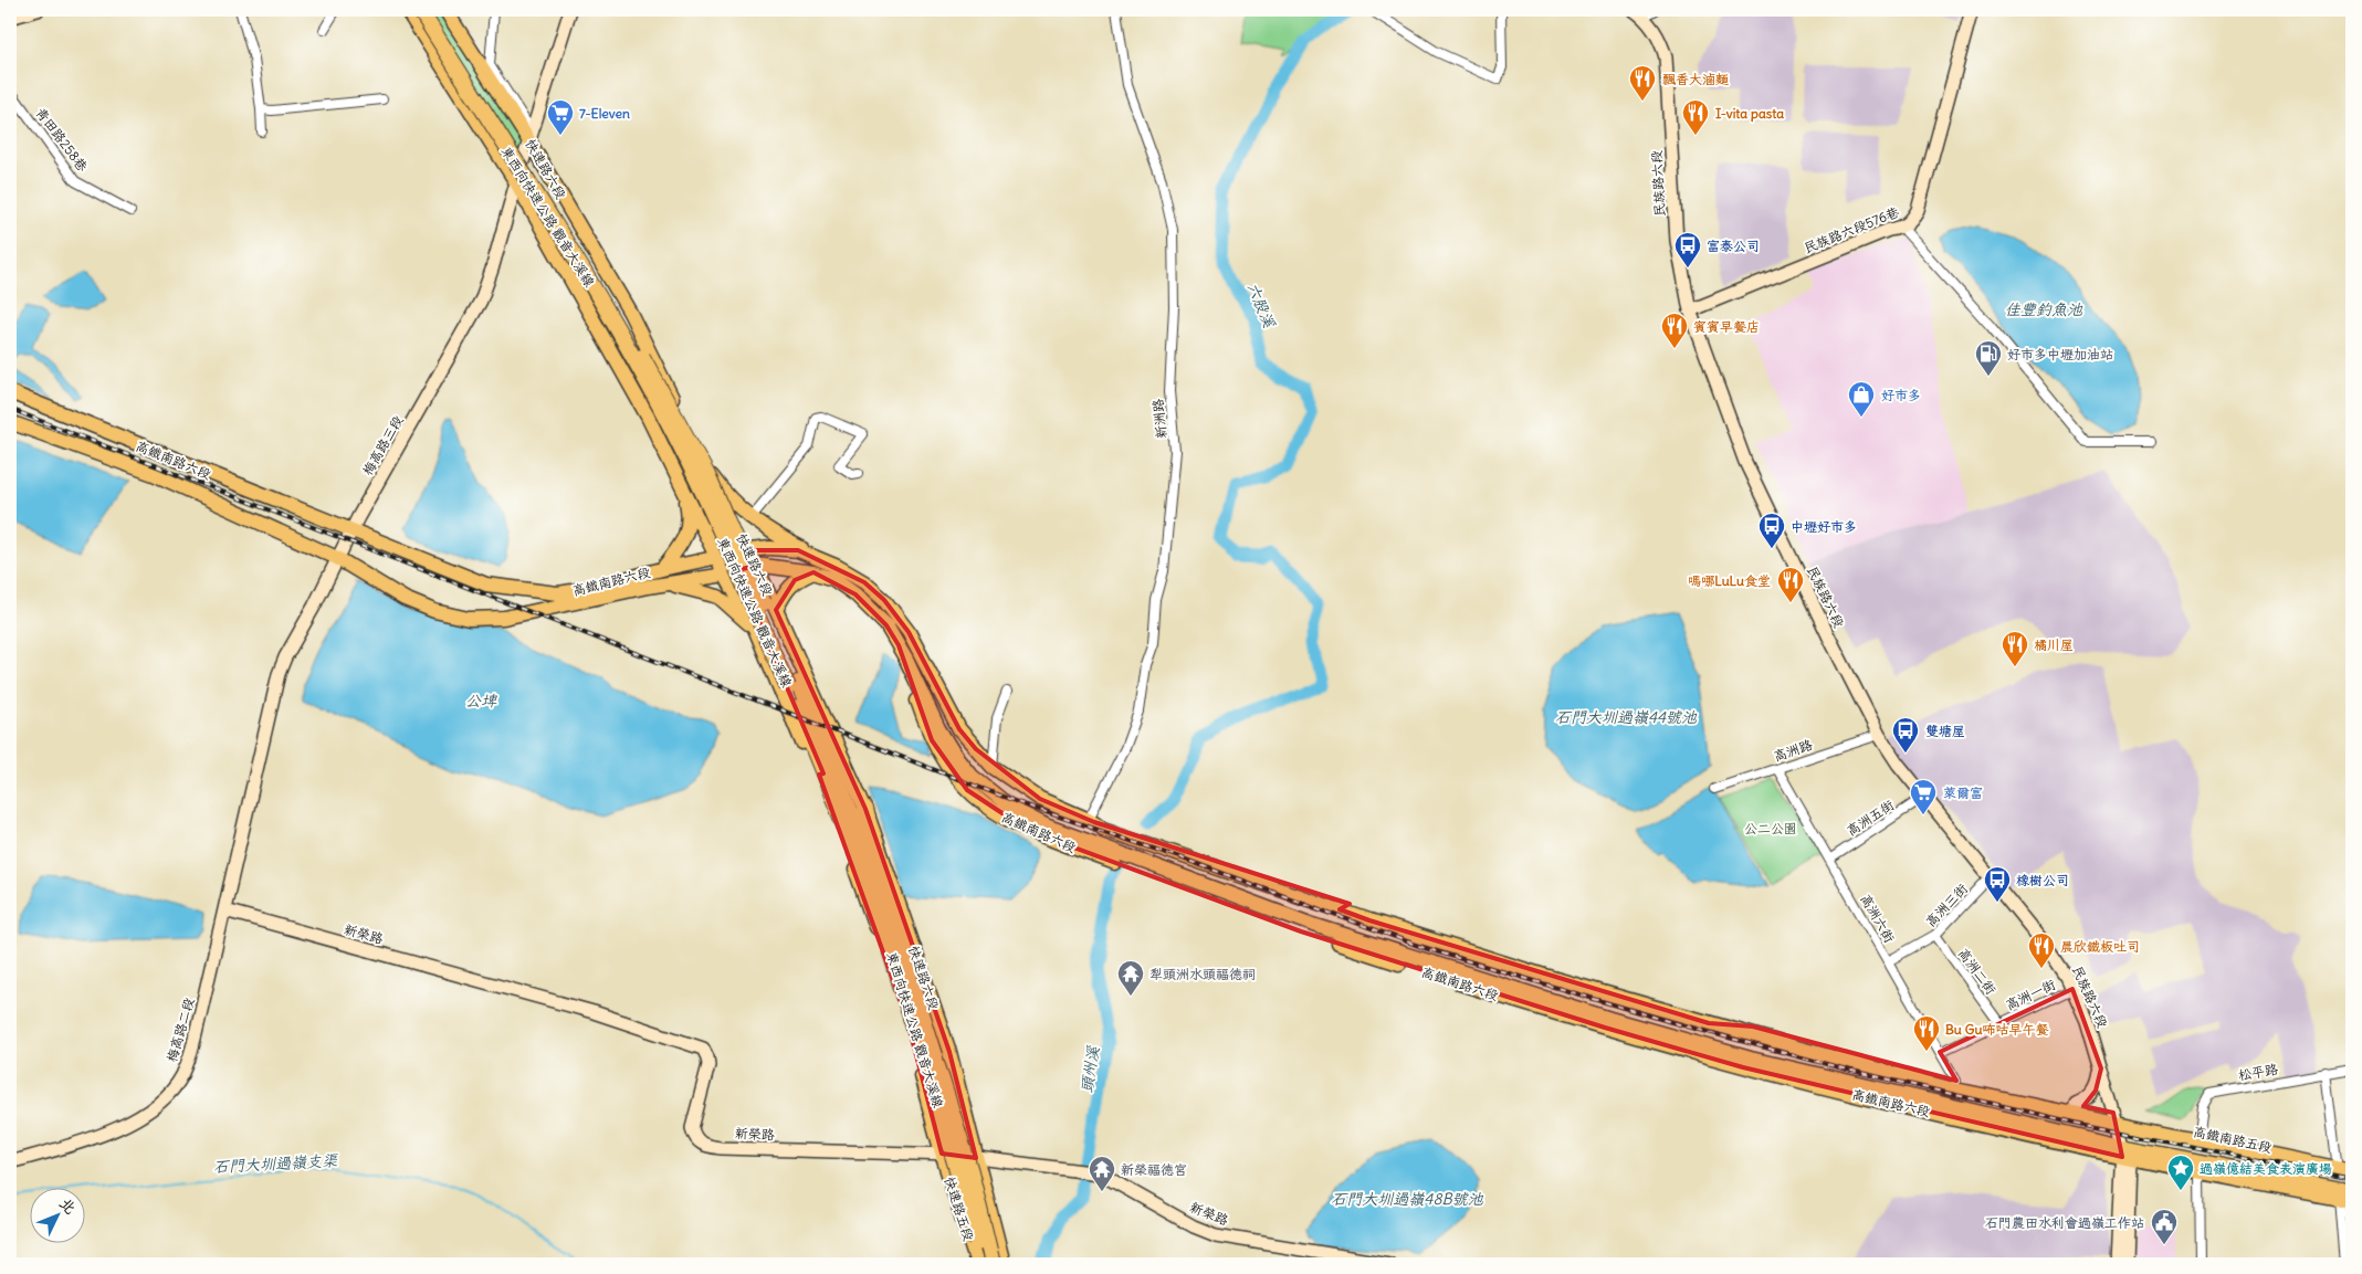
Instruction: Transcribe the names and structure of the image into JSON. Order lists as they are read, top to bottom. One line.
{"streets":{"highway":["東西向快速公路 觀音大溪線"],"main road":["快速路六段","高鐵南路六段","高鐵南路五段","快速路五段"],"street":["青田路258巷","民族路六段","民族路六段576巷","新洲路","梅高路三段","高洲路","高洲五街","高洲三街","高洲六街","新榮路","高洲二街","高洲一街","梅高路二段","松平路"]},"crossings":[["快速路六段","梅高路三段"],["快速路六段","高鐵南路六段"],["快速路六段","新榮路"],["快速路六段","快速路五段"],["民族路六段","民族路六段576巷"],["民族路六段","高鐵南路六段"],["民族路六段","高洲路"],["民族路六段","高洲五街"],["民族路六段","高洲三街"],["民族路六段","高洲一街"],["民族路六段","高鐵南路五段"],["新洲路","高鐵南路六段"],["梅高路三段","高鐵南路六段"],["梅高路三段","梅高路二段"],["高鐵南路六段","高洲六街"],["高鐵南路六段","高鐵南路五段"],["高洲路","高洲六街"],["高洲五街","高洲六街"],["高洲三街","高洲六街"],["高洲三街","高洲二街"],["高洲六街","高洲一街"],["新榮路","梅高路二段"],["新榮路","快速路五段"],["高洲二街","高洲一街"],["松平路","高鐵南路五段"]],"water":["六股溪","佳豐釣魚池","公埤","石門大圳過嶺44號池","頭州溪","石門大圳過嶺支渠","石門大圳過嶺48B號池"],"parks":["公二公園"],"places":{"restaurant":["飄香大滷麵","I-vita pasta","賓賓早餐店","嗎哪LuLu食堂","橘川屋","晨欣鐵板吐司","Bu Gu咘咕早午餐"],"supermarket":["7-Eleven","萊爾富"],"bus stop":["富泰公司","中壢好市多","雙塘屋","橡樹公司"],"fuel station":["好市多中壢加油站"],"shop":["好市多"],"temple":["犁頭洲水頭福德祠","新榮福德宮"],"place":["過嶺億結美食表演廣場"],"public building":["石門農田水利會過嶺工作站"]},"north":"top right"}
